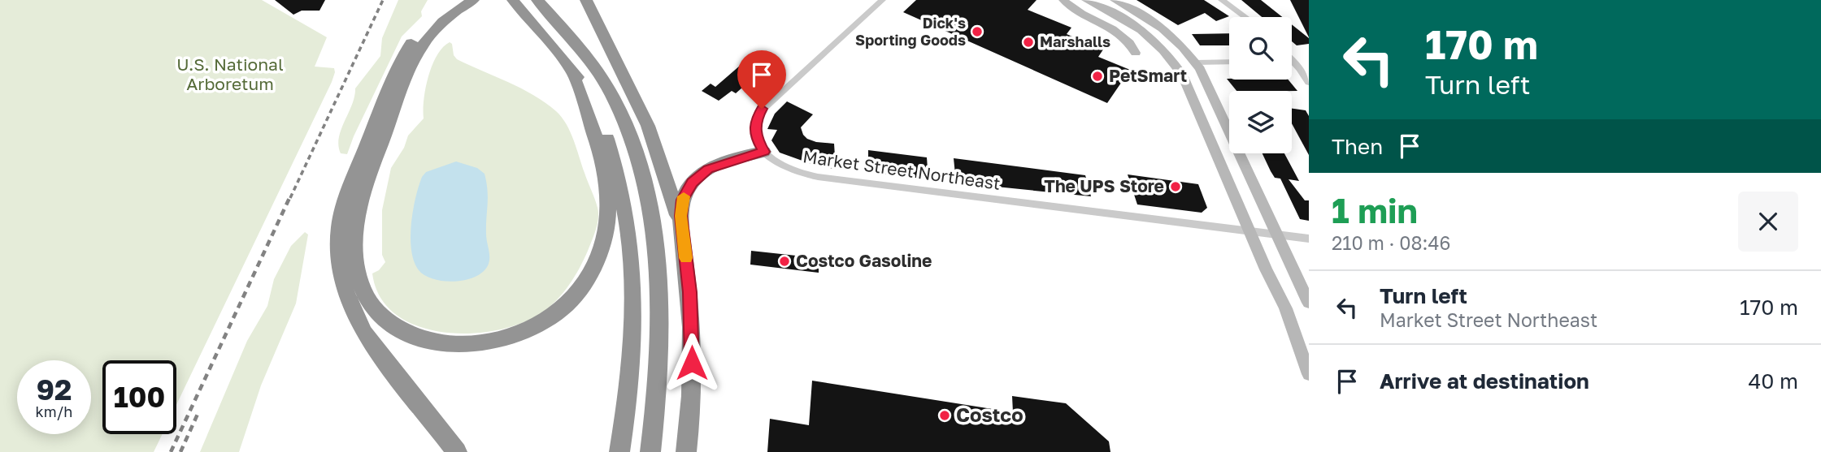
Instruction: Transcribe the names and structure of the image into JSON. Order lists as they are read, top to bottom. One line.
{"streets":{"street":["Market Street Northeast"]},"parks":["U.S. National Arboretum"],"places":["Dick's Sporting Goods","Marshalls","PetSmart","The UPS Store","Costco Gasoline","Costco"],"page":{"turn":["170 m","Turn left"],"then":"Then","heading":["1 min","210 m · 08:46"],"list":[{"name":"Turn left","note":"Market Street Northeast","value":"170 m"},{"name":"Arrive at destination","value":"40 m"}],"speed":"92 km/h","limit":"100"}}
